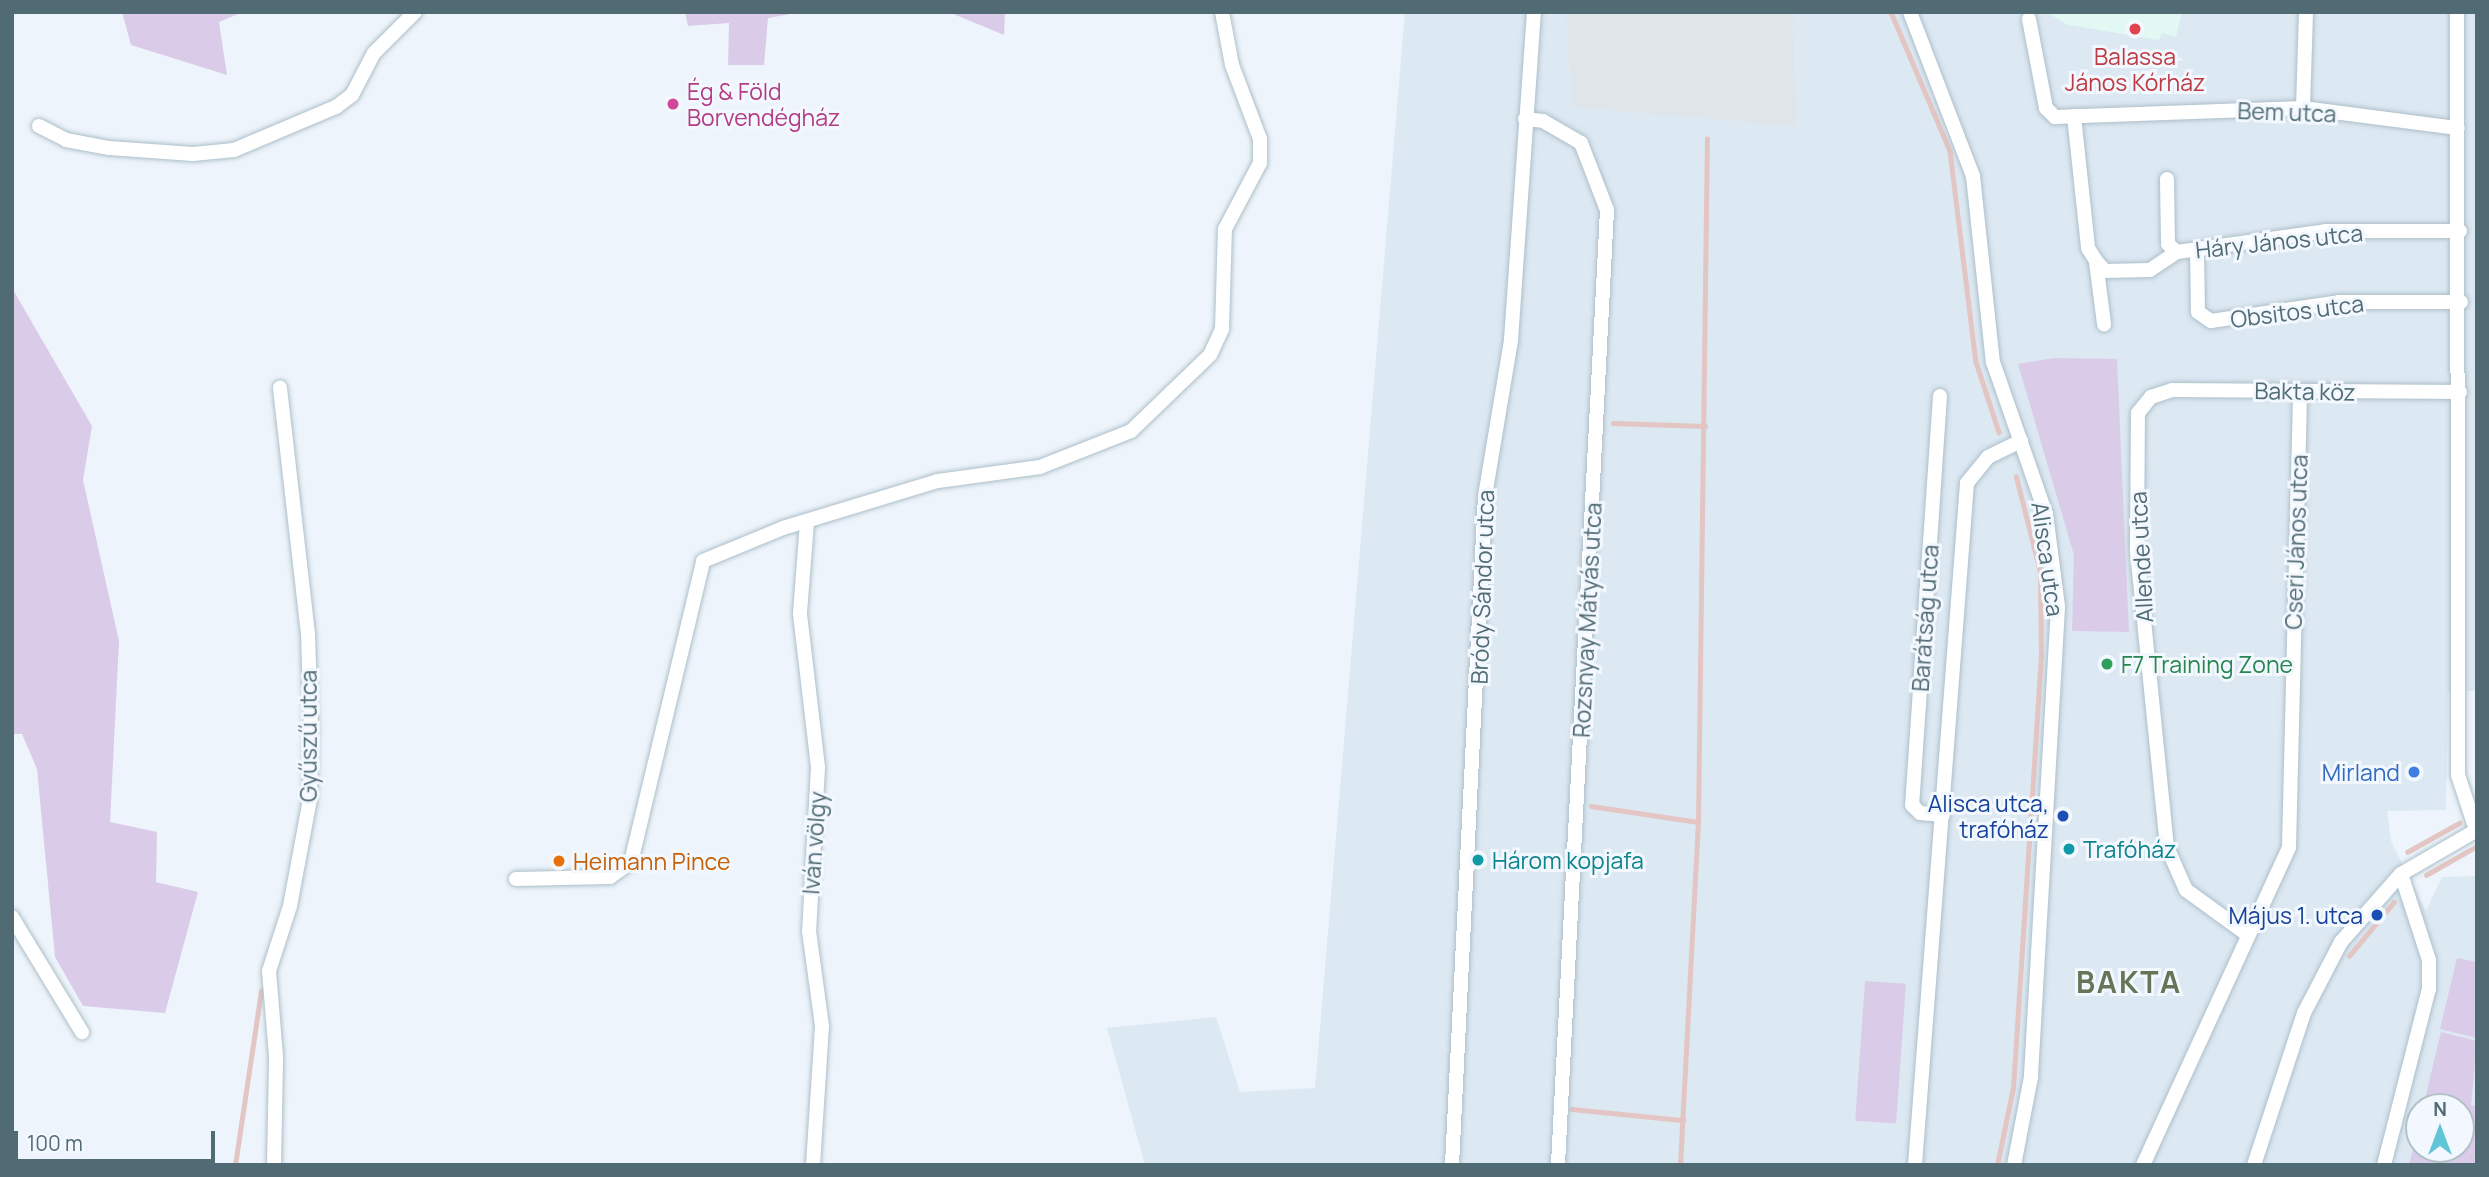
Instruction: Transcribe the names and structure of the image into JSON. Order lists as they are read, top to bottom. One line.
{"streets":{"street":["Bem utca","Háry János utca","Obsitos utca","Bakta köz","Cseri János utca","Allende utca","Alisca utca","Bródy Sándor utca","Barátság utca","Rozsnyay Mátyás utca","Gyűszű utca","Iván völgy"]},"crossings":[["Háry János utca","Obsitos utca"],["Bakta köz","Cseri János utca"],["Bakta köz","Allende utca"],["Cseri János utca","Allende utca"],["Alisca utca","Barátság utca"],["Bródy Sándor utca","Rozsnyay Mátyás utca"]],"districts":["BAKTA"],"places":["Balassa János Kórház","Ég & Föld Borvendégház","F7 Training Zone","Mirland","Alisca utca, trafóház","Trafóház","Három kopjafa","Heimann Pince","Május 1. utca"],"scale_bar":"100 m","north":"top"}
